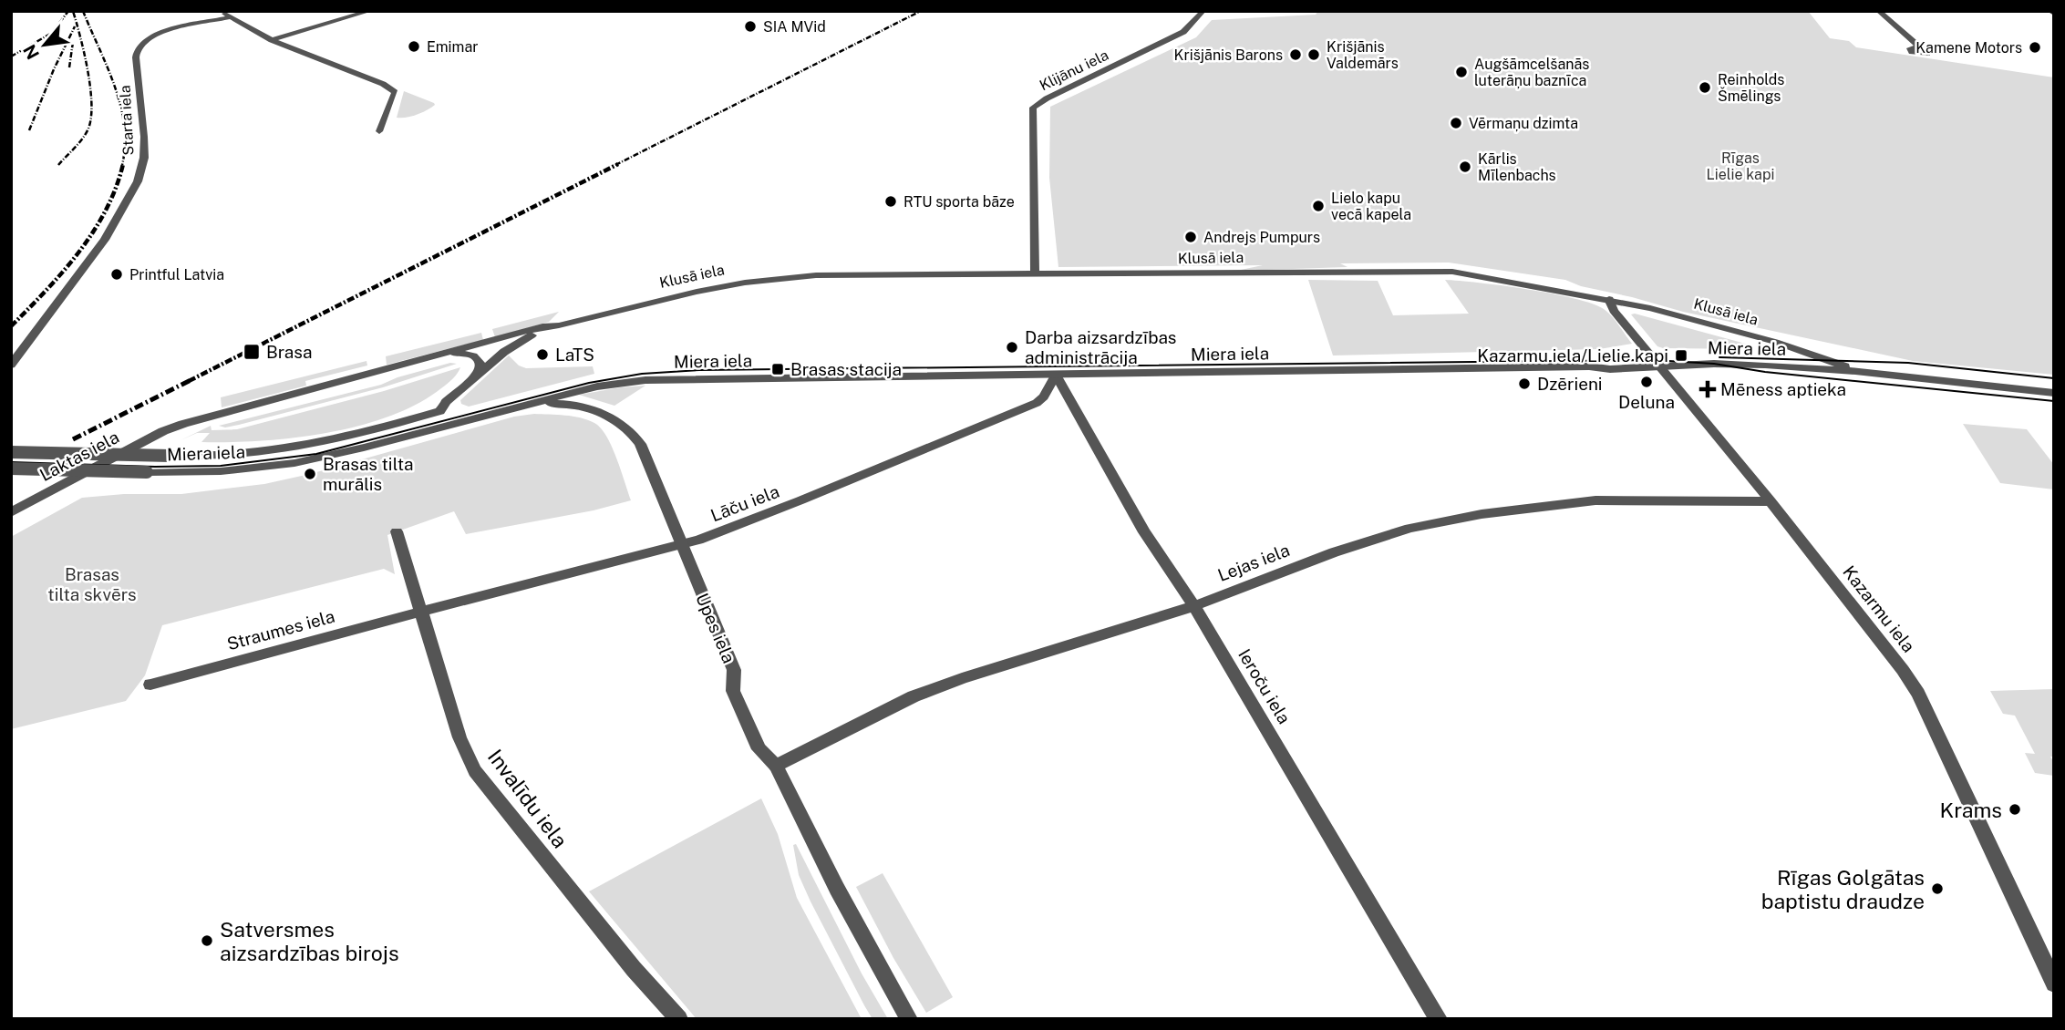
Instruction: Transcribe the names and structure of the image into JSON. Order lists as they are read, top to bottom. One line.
{"streets":{"street":["Klijānu iela","Starta iela","Klusā iela","Miera iela","Laktas iela","Lāču iela","Lejas iela","Kazarmu iela","Upes iela","Straumes iela","Ieroču iela","Invalīdu iela"]},"crossings":[["Klijānu iela","Klusā iela"],["Klusā iela","Miera iela"],["Klusā iela","Laktas iela"],["Klusā iela","Kazarmu iela"],["Miera iela","Lāču iela"],["Miera iela","Kazarmu iela"],["Miera iela","Upes iela"],["Miera iela","Ieroču iela"],["Lāču iela","Upes iela"],["Lāču iela","Straumes iela"],["Lāču iela","Ieroču iela"],["Lāču iela","Invalīdu iela"],["Lejas iela","Kazarmu iela"],["Lejas iela","Upes iela"],["Lejas iela","Ieroču iela"],["Straumes iela","Invalīdu iela"]],"parks":["Rīgas Lielie kapi","Brasas tilta skvērs"],"places":{"other":["SIA MVid","Emimar","Kamene Motors","Krišjānis Barons","Krišjānis Valdemārs","Augšāmcelšanās luterāņu baznīca","Reinholds Šmēlings","Vērmaņu dzimta","Kārlis Mīlenbachs","RTU sporta bāze","Lielo kapu vecā kapela","Andrejs Pumpurs","Printful Latvia","Darba aizsardzības administrācija","LaTS","Deluna","Dzērieni","Brasas tilta murālis","Krams","Rīgas Golgātas baptistu draudze","Satversmes aizsardzības birojs"],"transit":["Brasa","Kazarmu iela/Lielie kapi","Brasas stacija"],"health":["Mēness aptieka"]},"north":"bottom left"}
